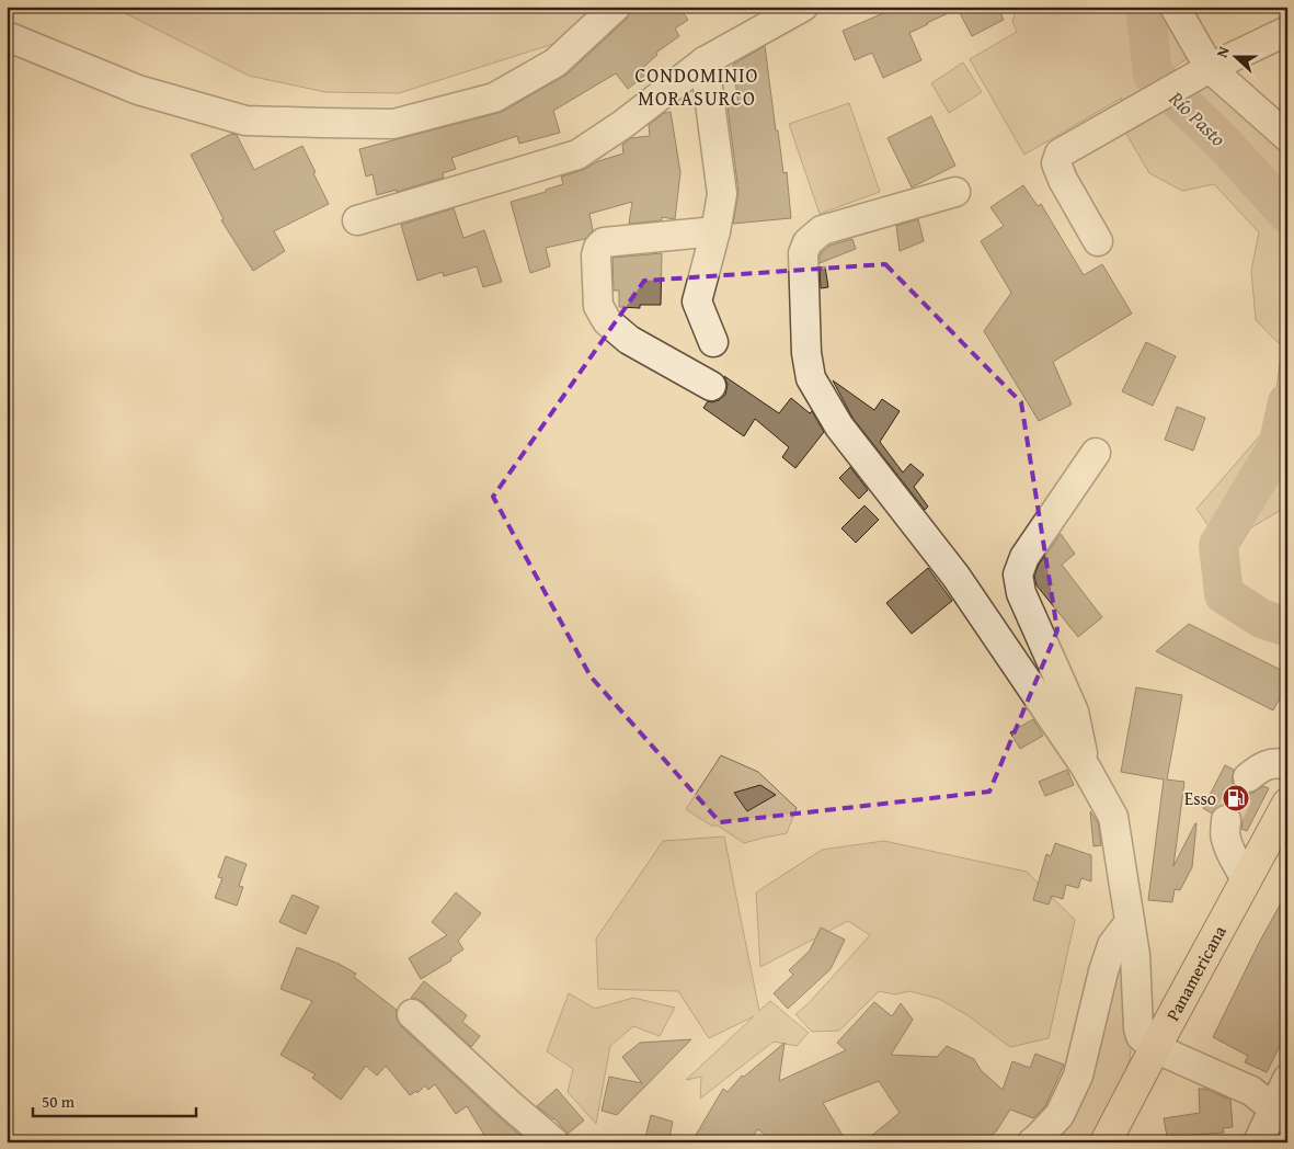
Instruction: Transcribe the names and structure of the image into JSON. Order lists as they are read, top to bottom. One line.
{"streets":{"main road":["Panamericana"]},"districts":["CONDOMINIO MORASURCO"],"water":["Río Pasto"],"places":{"fuel station":["Esso"]},"scale_bar":"50 m","north":"left"}
